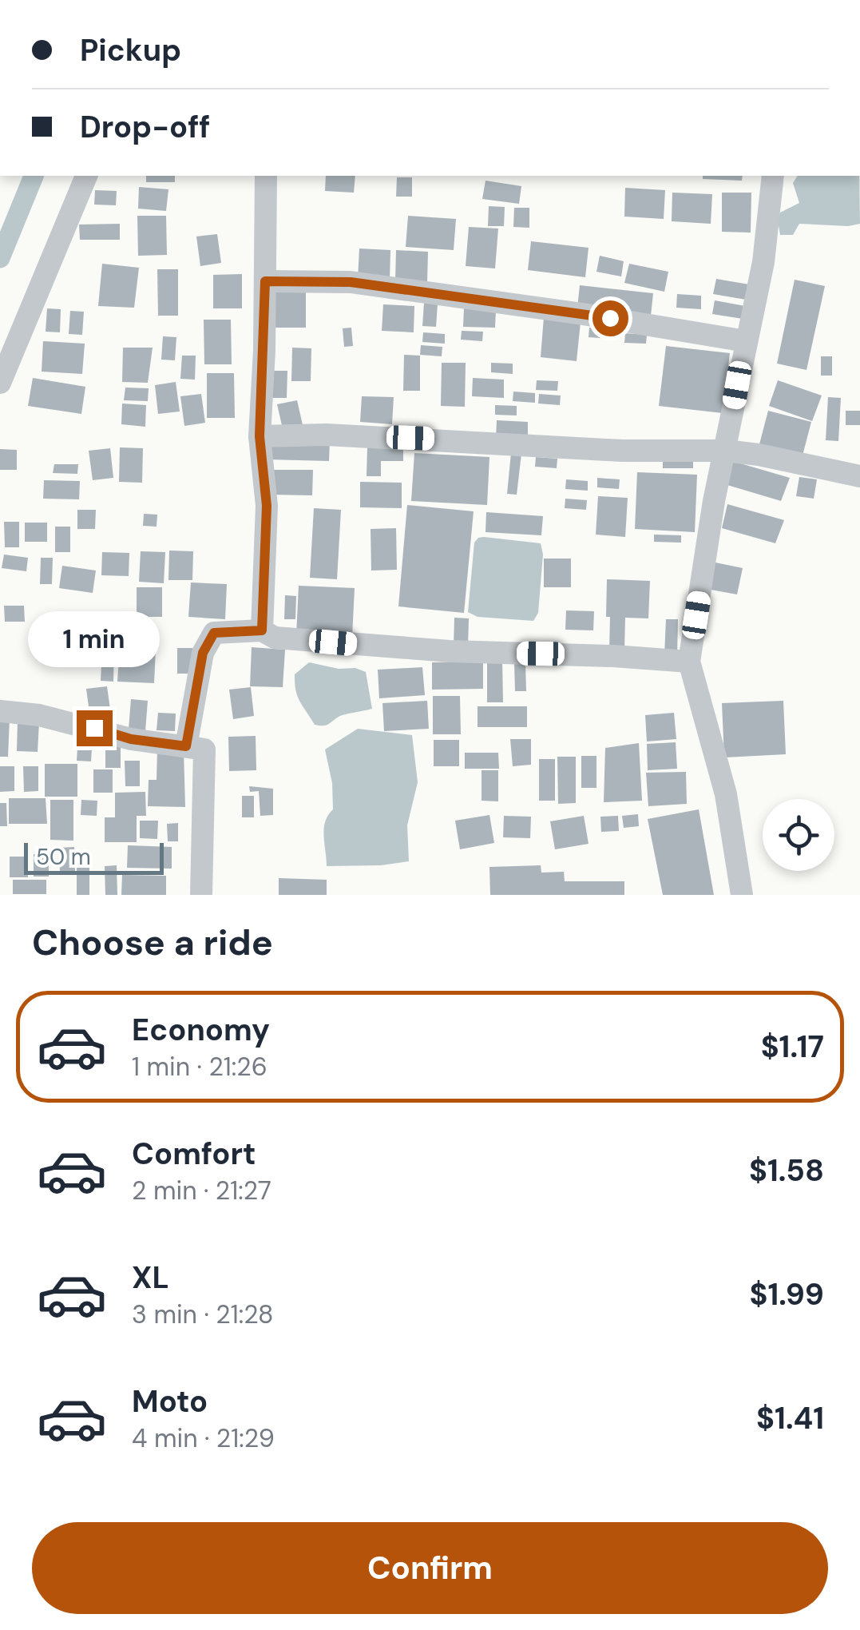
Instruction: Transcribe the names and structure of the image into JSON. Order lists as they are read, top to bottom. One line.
{"scale_bar":"50 m","page":{"banner":["Pickup","Drop-off"],"bubble":"1 min","scale":"50 m","heading":"Choose a ride","list":[{"name":"Economy","note":"1 min · 21:26","value":"$1.17"},{"name":"Comfort","note":"2 min · 21:27","value":"$1.58"},{"name":"XL","note":"3 min · 21:28","value":"$1.99"},{"name":"Moto","note":"4 min · 21:29","value":"$1.41"}],"buttons":"Confirm"}}
